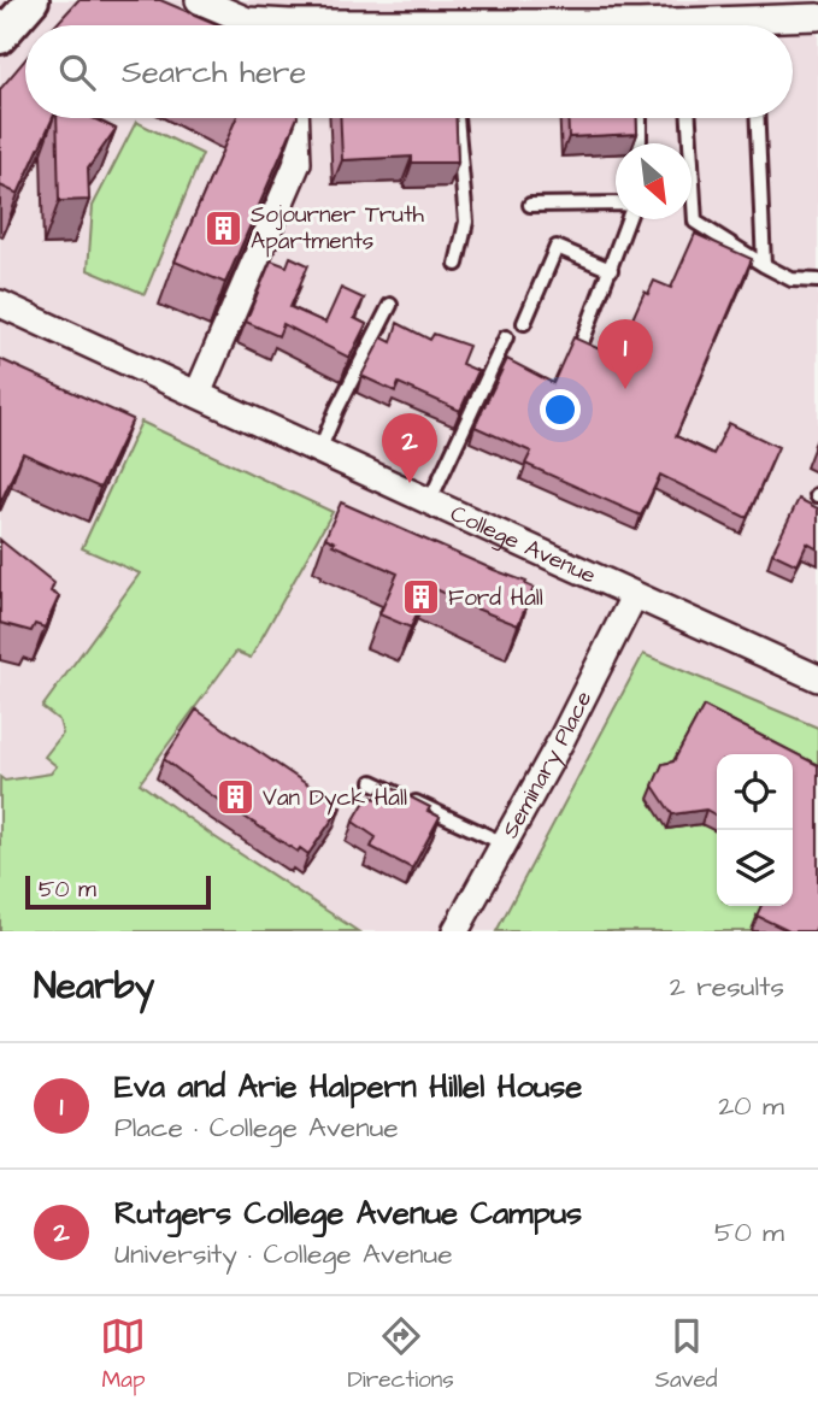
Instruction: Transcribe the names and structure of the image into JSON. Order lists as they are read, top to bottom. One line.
{"streets":{"street":["College Avenue","Seminary Place"]},"crossings":[["College Avenue","Seminary Place"]],"places":{"building":["Sojourner Truth Apartments","Ford Hall","Van Dyck Hall"]},"scale_bar":"50 m","north":"bottom right","page":{"search":"Search here","pins":["1","2"],"scale":"50 m","heading":["Nearby","2 results"],"list":[{"mark":"1","name":"Eva and Arie Halpern Hillel House","note":"Place · College Avenue","value":"20 m"},{"mark":"2","name":"Rutgers College Avenue Campus","note":"University · College Avenue","value":"50 m"}],"nav":["Map","Directions","Saved"]}}
